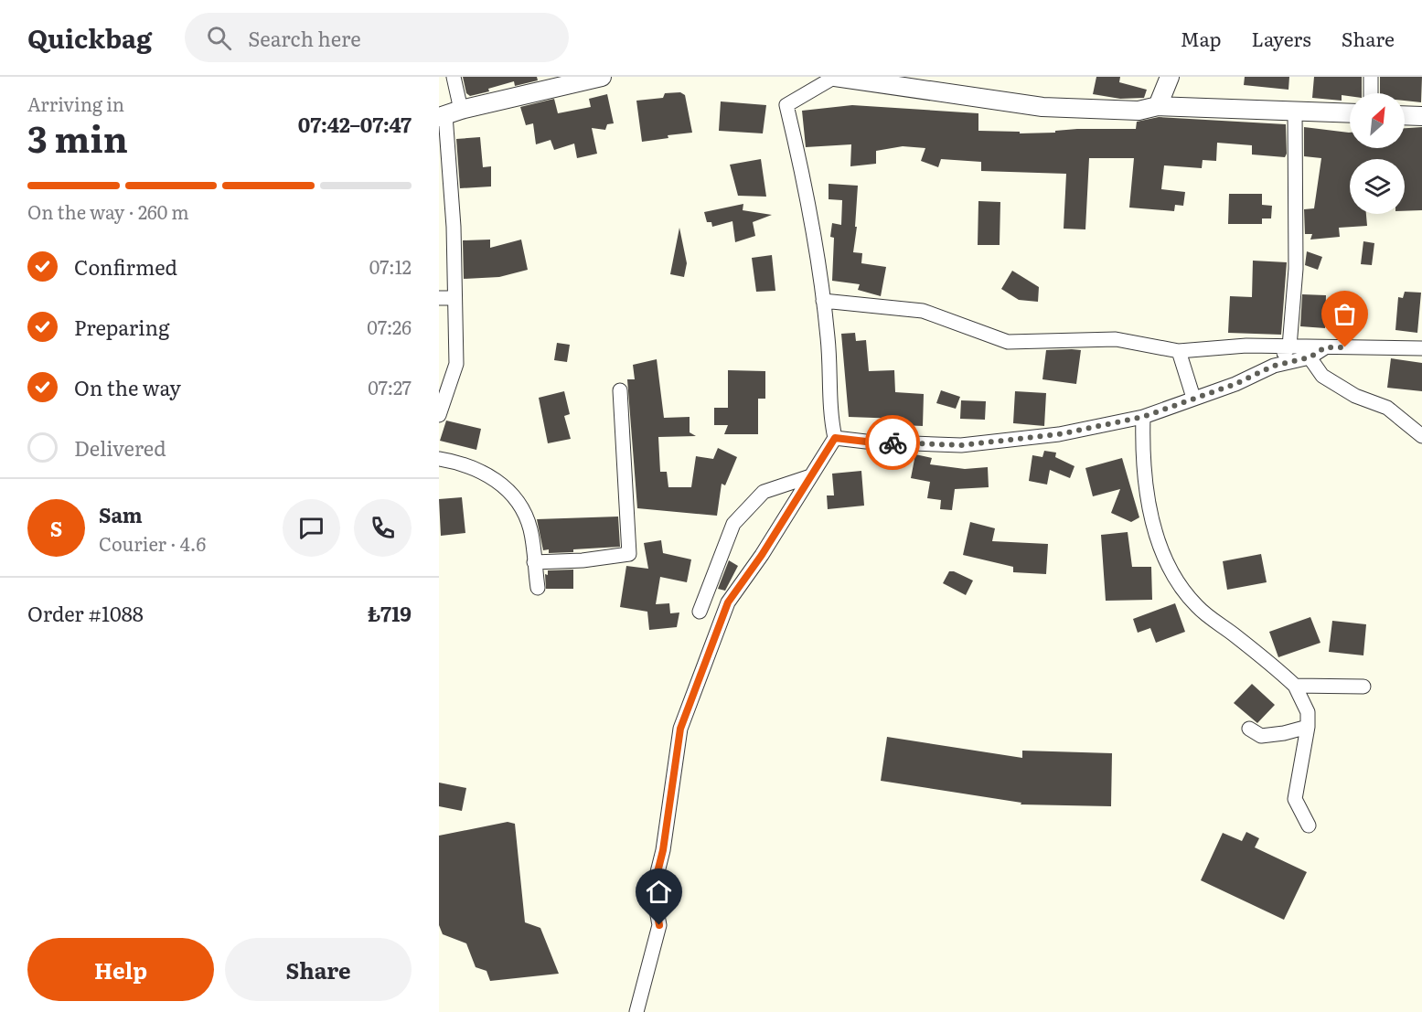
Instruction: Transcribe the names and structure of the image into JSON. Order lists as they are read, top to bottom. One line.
{"north":"top right","page":{"header":"Quickbag","search":"Search here","nav":["Map","Layers","Share"],"heading":["3 min","Arriving in","07:42–07:47"],"panel":["Sam","Courier · 4.6","Order #1088","₺719"],"bar":"On the way · 260 m","list":[["Confirmed","07:12"],["Preparing","07:26"],["On the way","07:27"],"Delivered"],"round":"S","buttons":["Help","Share"]}}
